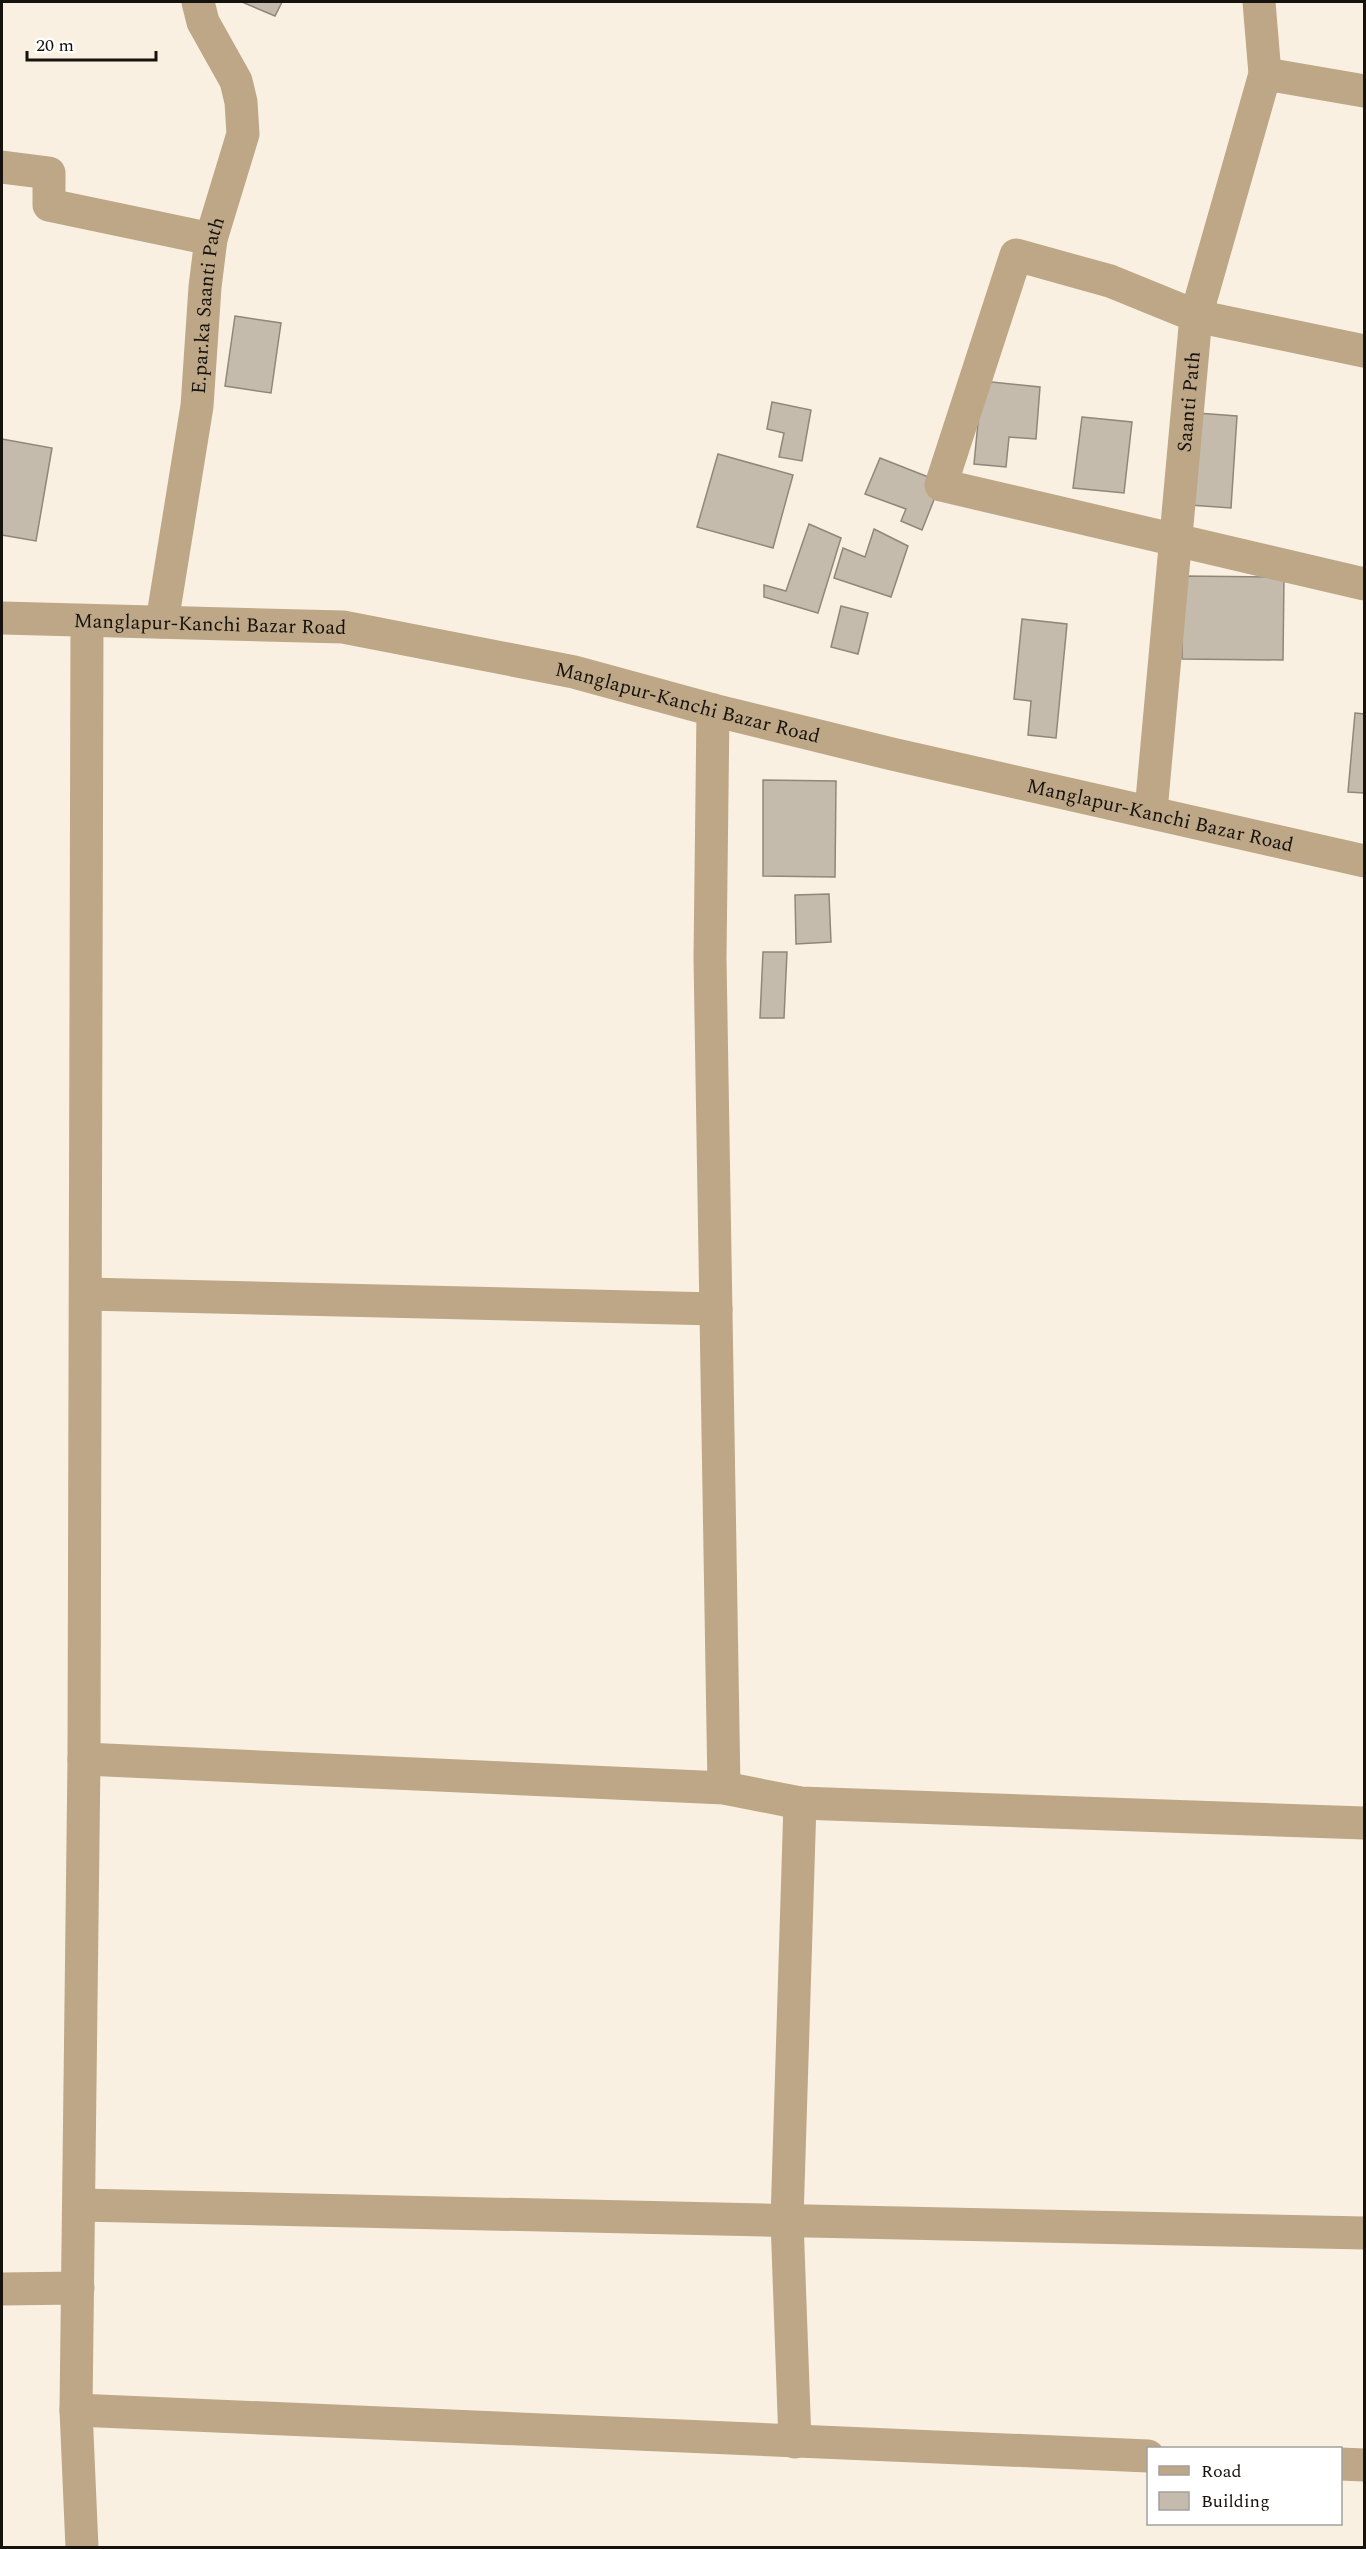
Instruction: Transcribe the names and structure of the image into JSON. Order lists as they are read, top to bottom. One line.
{"streets":{"street":["E.par.ka Saanti Path","Saanti Path","Manglapur-Kanchi Bazar Road"]},"crossings":[["E.par.ka Saanti Path","Manglapur-Kanchi Bazar Road"],["Saanti Path","Manglapur-Kanchi Bazar Road"]],"legend":["Road","Building"],"scale_bar":"20 m"}
